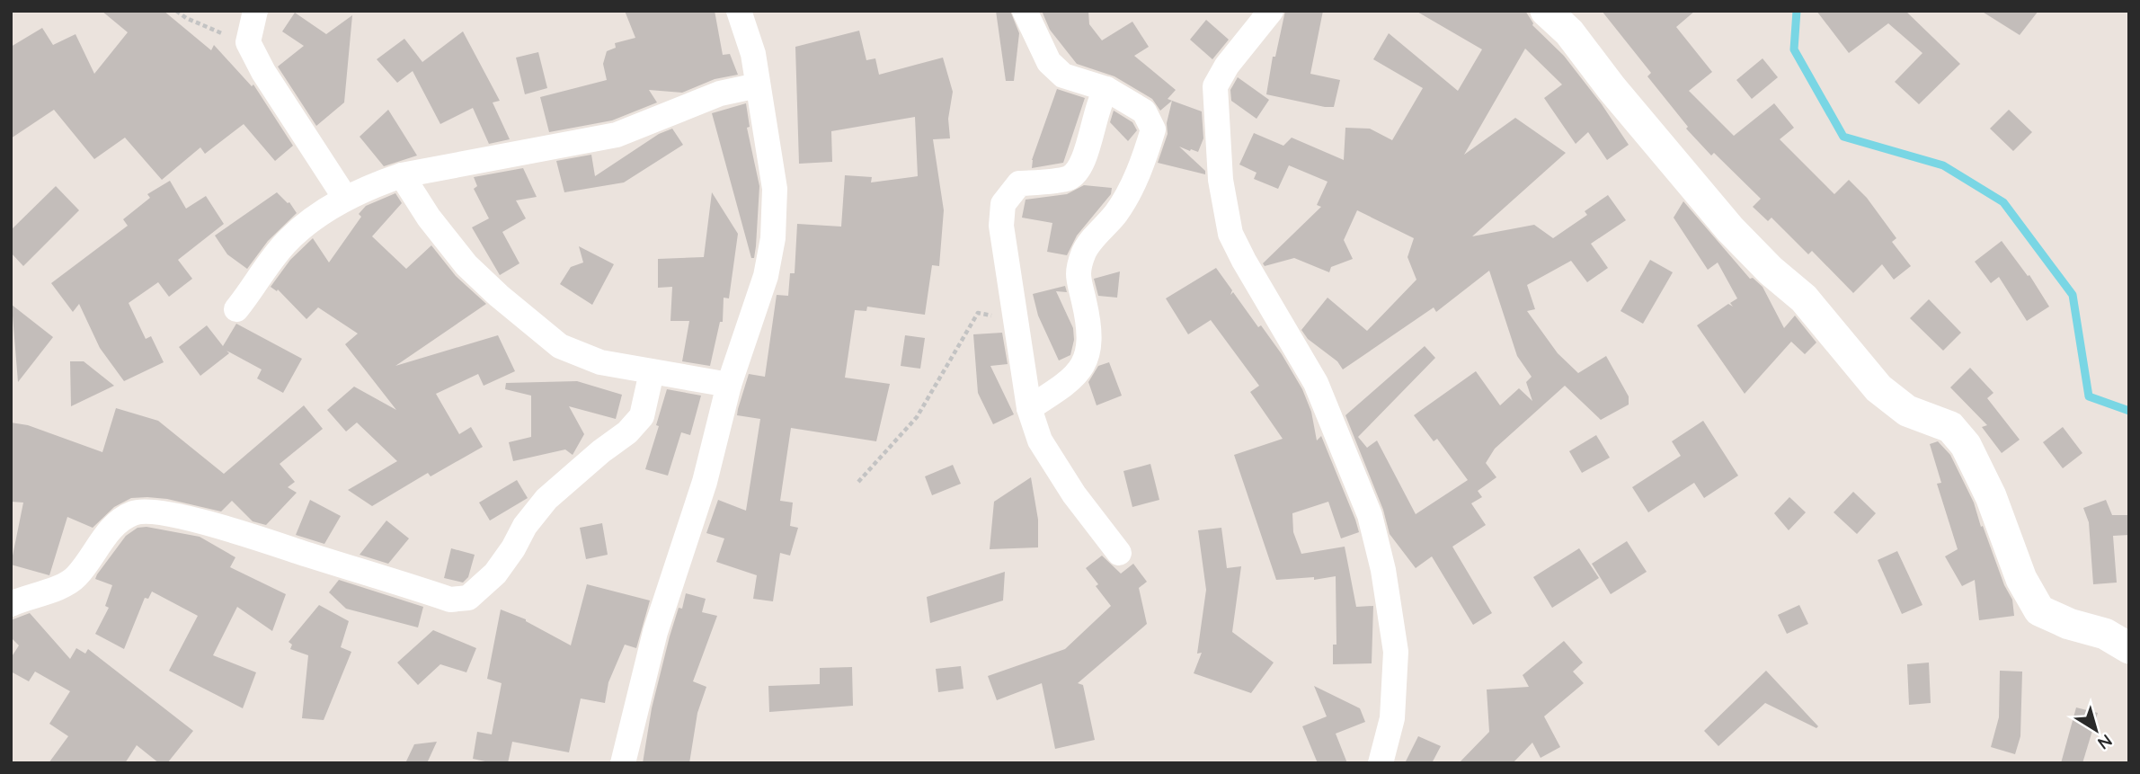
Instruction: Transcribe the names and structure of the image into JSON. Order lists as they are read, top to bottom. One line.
{"north":"bottom right"}
